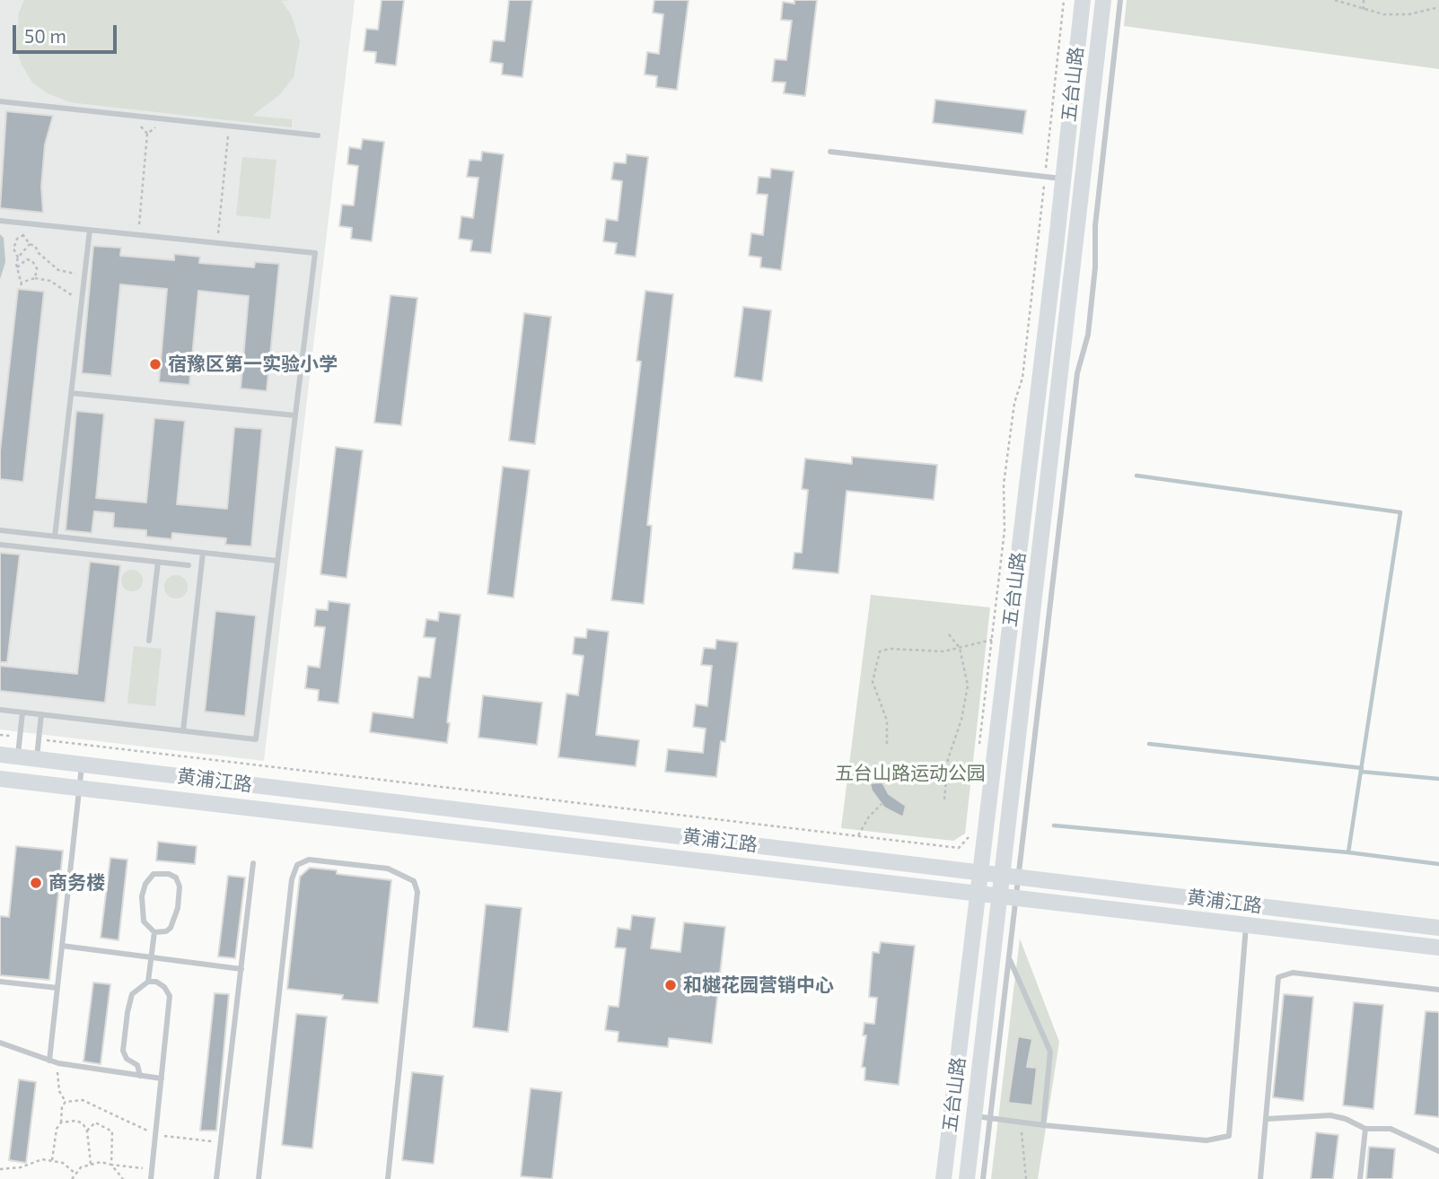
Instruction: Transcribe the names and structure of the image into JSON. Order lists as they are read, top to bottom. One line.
{"streets":{"street":["五台山路","黄浦江路"]},"crossings":[["五台山路","黄浦江路"]],"parks":["五台山路运动公园"],"places":["宿豫区第一实验小学","商务楼","和樾花园营销中心"],"scale_bar":"50 m"}
